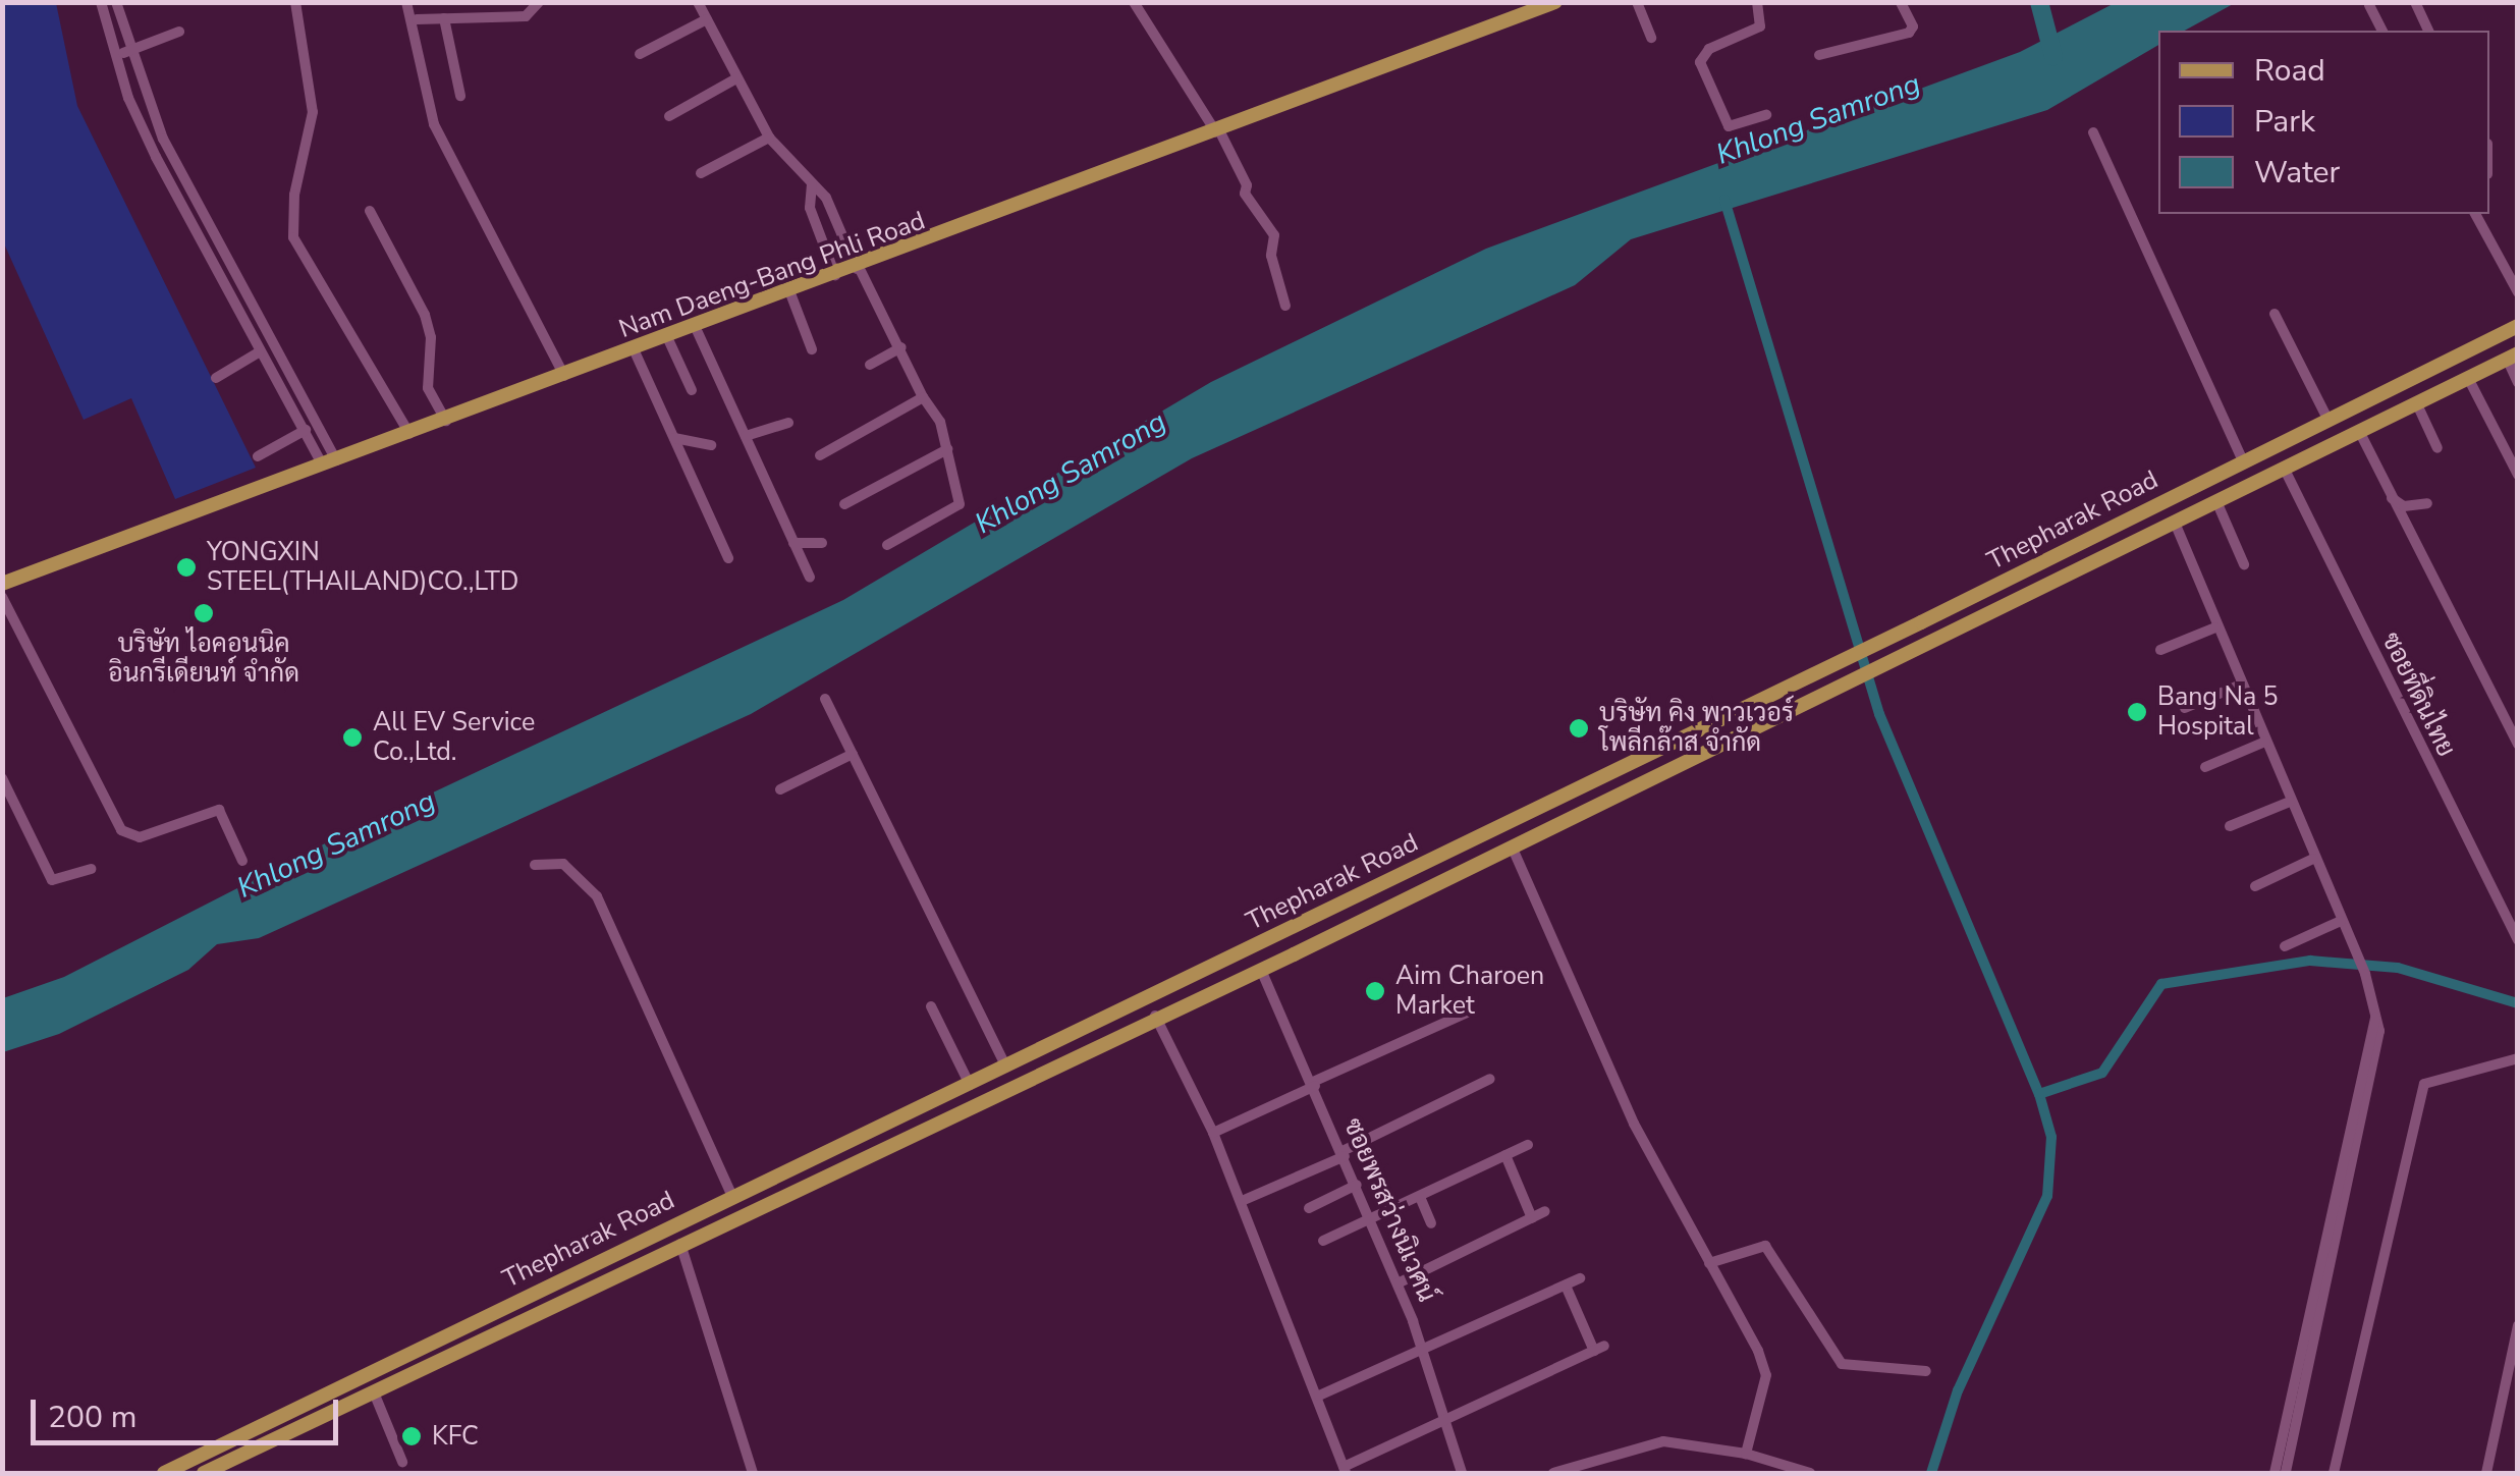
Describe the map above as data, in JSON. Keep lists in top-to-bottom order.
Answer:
{
  "streets": {
    "main road": ["Nam Daeng-Bang Phli Road", "Thepharak Road"],
    "street": ["ซอยที่ดินไทย", "ซอยพรสว่างนิเวศน์"]
  },
  "crossings": [
    ["Thepharak Road", "ซอยที่ดินไทย"],
    ["Thepharak Road", "ซอยพรสว่างนิเวศน์"]
  ],
  "water": ["Khlong Samrong"],
  "places": [
    "YONGXIN STEEL(THAILAND)CO.,LTD",
    "บริษัท ไอคอนนิค อินกรีเดียนท์ จำกัด",
    "Bang Na 5 Hospital",
    "บริษัท คิง พาวเวอร์ โพลีกล๊าส จำกัด",
    "All EV Service Co.,Ltd.",
    "Aim Charoen Market",
    "KFC"
  ],
  "legend": ["Road", "Park", "Water"],
  "scale_bar": "200 m"
}
